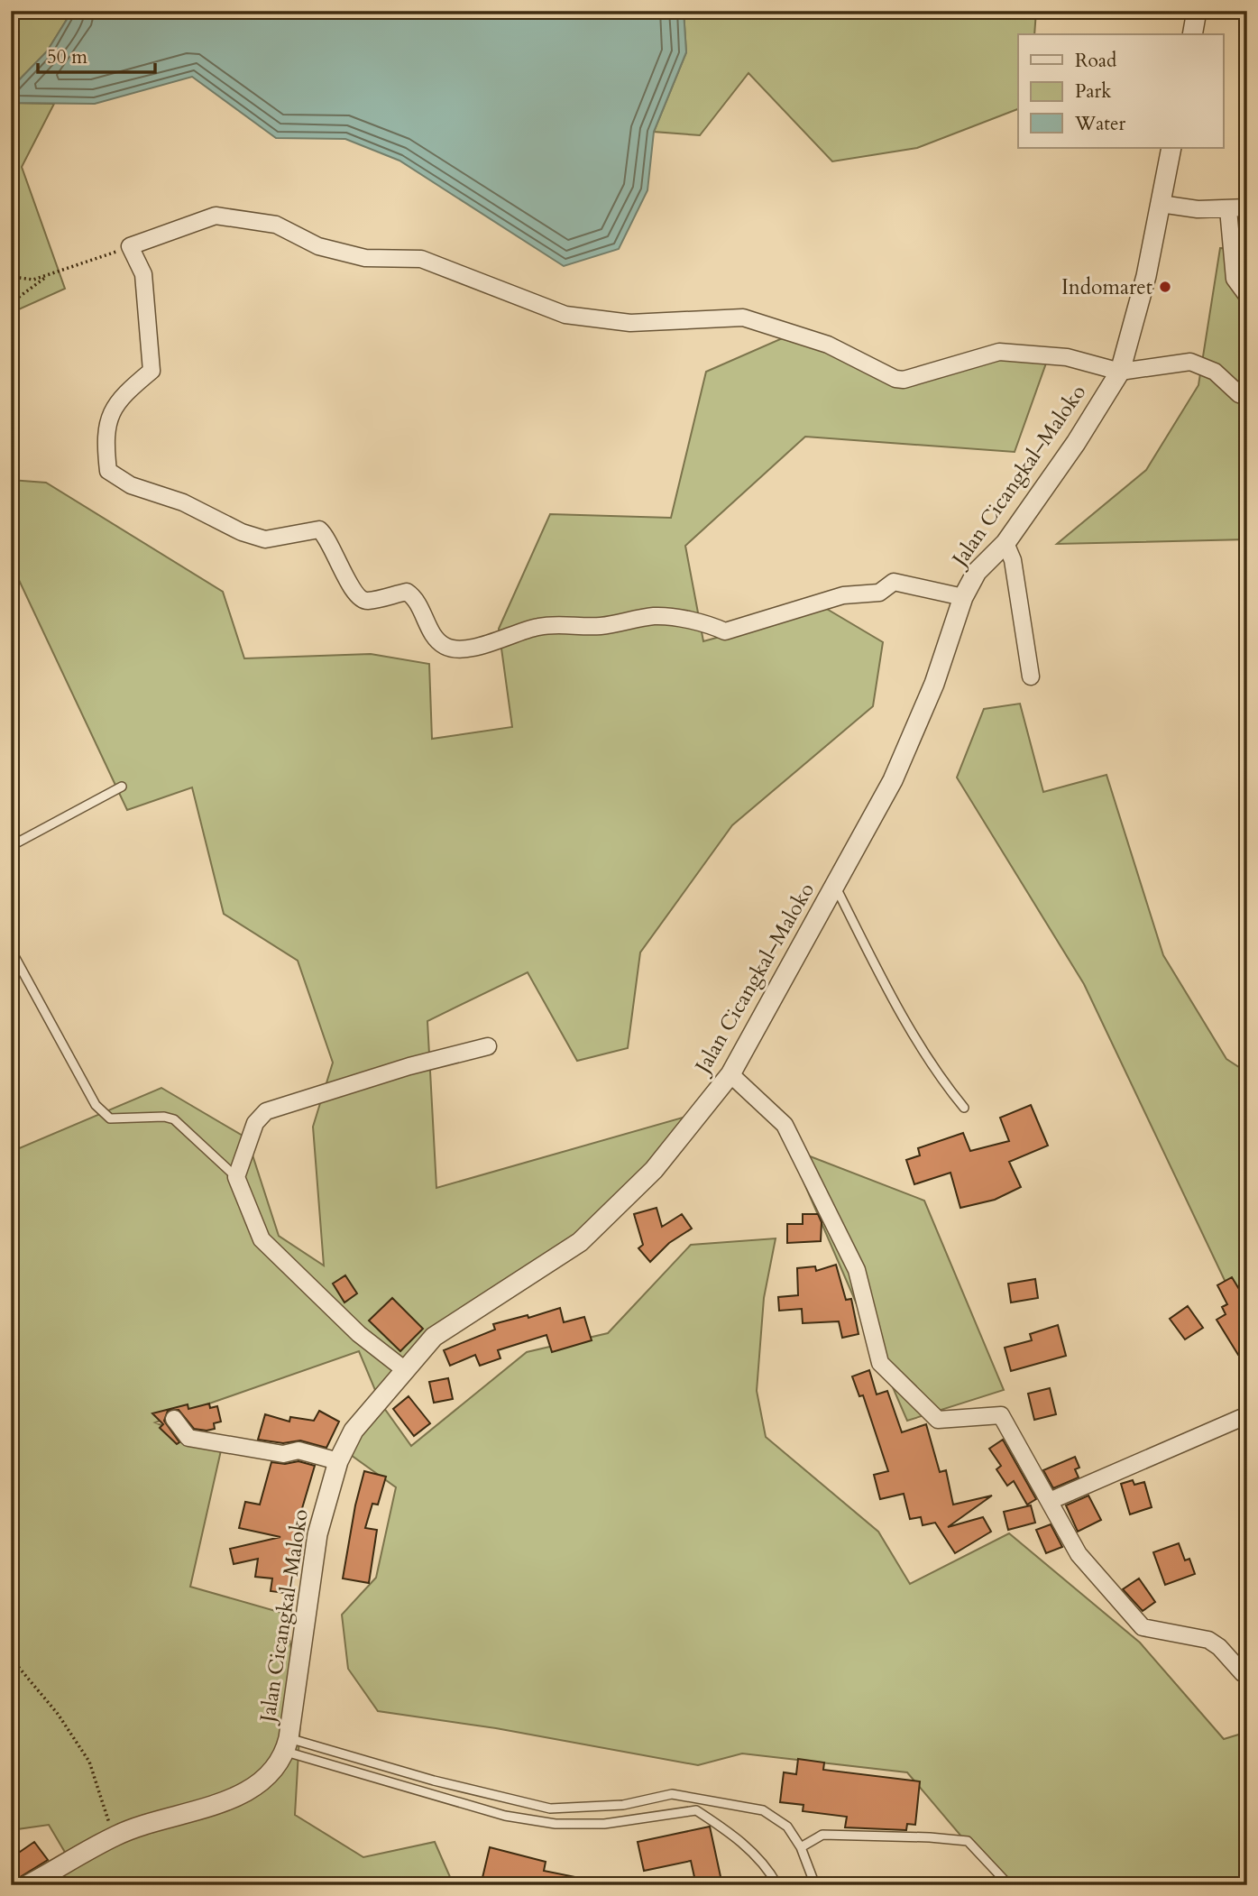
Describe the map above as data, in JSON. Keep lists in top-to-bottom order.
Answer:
{
  "streets": {
    "street": ["Jalan Cicangkal–Maloko"]
  },
  "places": ["Indomaret"],
  "legend": ["Road", "Park", "Water"],
  "scale_bar": "50 m"
}
